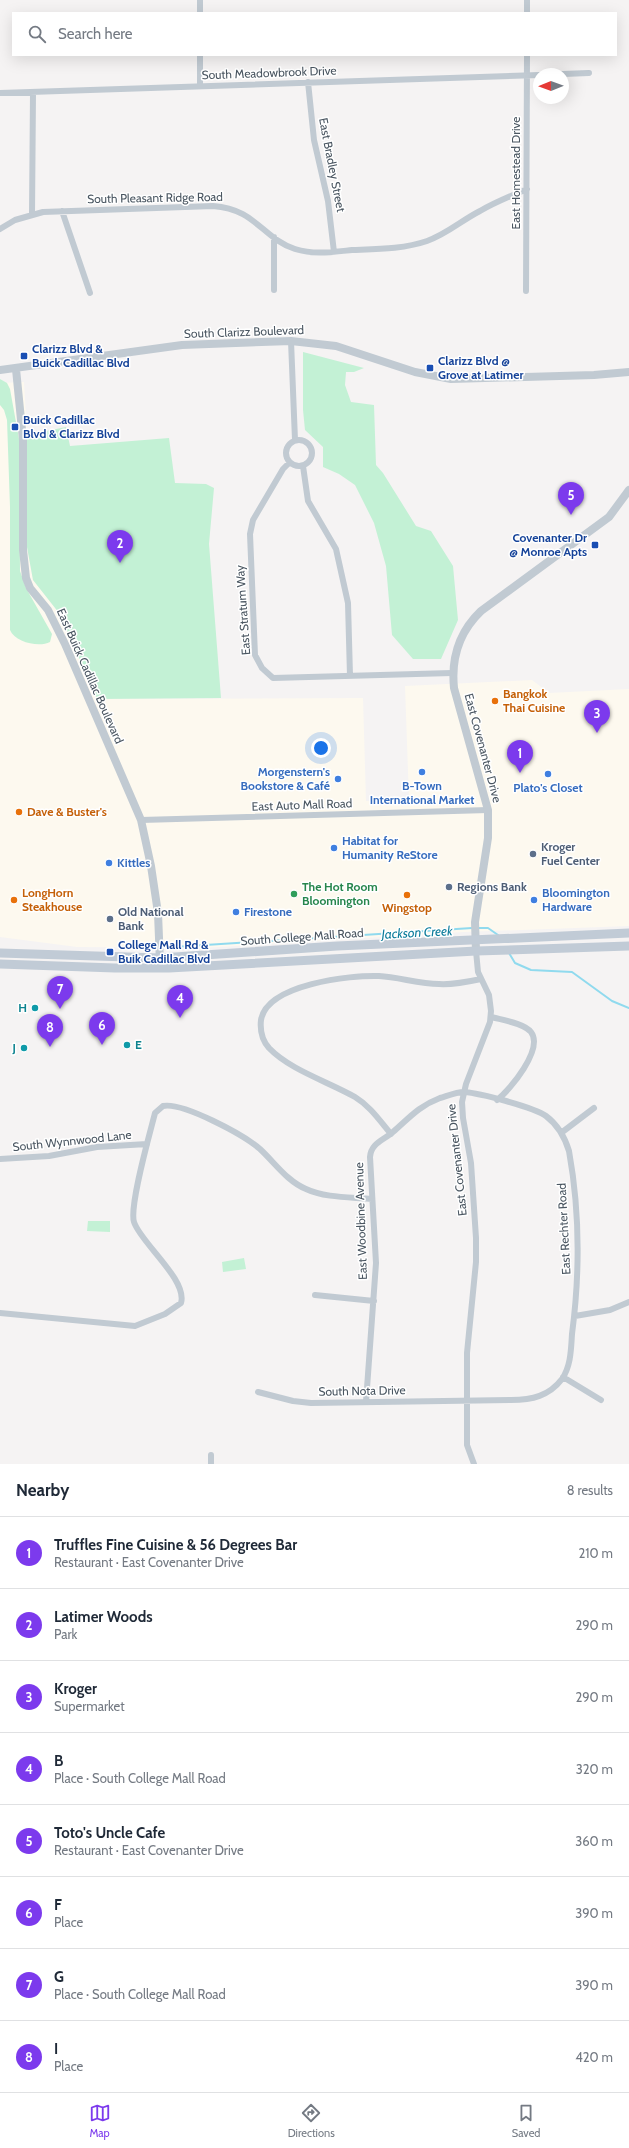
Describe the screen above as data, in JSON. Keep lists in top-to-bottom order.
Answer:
{
  "streets": {
    "main road": ["South College Mall Road"],
    "street": [
      "South Meadowbrook Drive",
      "East Bradley Street",
      "East Homestead Drive",
      "South Pleasant Ridge Road",
      "South Clarizz Boulevard",
      "East Stratum Way",
      "East Buick Cadillac Boulevard",
      "East Covenanter Drive",
      "East Auto Mall Road",
      "South Wynnwood Lane",
      "East Woodbine Avenue",
      "East Rechter Road",
      "South Nota Drive"
    ]
  },
  "crossings": [
    ["South Meadowbrook Drive", "East Bradley Street"],
    ["South Meadowbrook Drive", "East Homestead Drive"],
    ["East Bradley Street", "South Pleasant Ridge Road"],
    ["East Homestead Drive", "South Pleasant Ridge Road"],
    ["South Clarizz Boulevard", "East Buick Cadillac Boulevard"],
    ["East Stratum Way", "East Covenanter Drive"],
    ["East Buick Cadillac Boulevard", "East Auto Mall Road"],
    ["East Buick Cadillac Boulevard", "South College Mall Road"],
    ["East Covenanter Drive", "East Auto Mall Road"],
    ["East Covenanter Drive", "South College Mall Road"],
    ["East Covenanter Drive", "East Woodbine Avenue"],
    ["East Covenanter Drive", "East Rechter Road"],
    ["East Covenanter Drive", "South Nota Drive"],
    ["East Woodbine Avenue", "East Rechter Road"],
    ["East Woodbine Avenue", "South Nota Drive"],
    ["East Rechter Road", "South Nota Drive"]
  ],
  "water": ["Jackson Creek"],
  "places": {
    "transit": [
      "Clarizz Blvd & Buick Cadillac Blvd",
      "Clarizz Blvd @ Grove at Latimer",
      "Buick Cadillac Blvd & Clarizz Blvd",
      "Covenanter Dr @ Monroe Apts",
      "College Mall Rd & Buik Cadillac Blvd"
    ],
    "other": [
      "Bangkok Thai Cuisine",
      "B-Town International Market",
      "Plato's Closet",
      "Morgenstern's Bookstore & Café",
      "Dave & Buster's",
      "Habitat for Humanity ReStore",
      "Kroger Fuel Center",
      "Kittles",
      "Regions Bank",
      "The Hot Room Bloomington",
      "Wingstop",
      "LongHorn Steakhouse",
      "Bloomington Hardware",
      "Firestone",
      "Old National Bank",
      "H",
      "E",
      "J"
    ]
  },
  "north": "left",
  "page": {
    "search": "Search here",
    "pins": [
      "5",
      "2",
      "3",
      "1",
      "7",
      "4",
      "6",
      "8"
    ],
    "heading": ["Nearby", "8 results"],
    "list": [
      {
        "mark": "1",
        "name": "Truffles Fine Cuisine & 56 Degrees Bar",
        "note": "Restaurant · East Covenanter Drive",
        "value": "210 m"
      },
      {
        "mark": "2",
        "name": "Latimer Woods",
        "note": "Park",
        "value": "290 m"
      },
      {
        "mark": "3",
        "name": "Kroger",
        "note": "Supermarket",
        "value": "290 m"
      },
      {
        "mark": "4",
        "name": "B",
        "note": "Place · South College Mall Road",
        "value": "320 m"
      },
      {
        "mark": "5",
        "name": "Toto's Uncle Cafe",
        "note": "Restaurant · East Covenanter Drive",
        "value": "360 m"
      },
      {
        "mark": "6",
        "name": "F",
        "note": "Place",
        "value": "390 m"
      },
      {
        "mark": "7",
        "name": "G",
        "note": "Place · South College Mall Road",
        "value": "390 m"
      },
      {
        "mark": "8",
        "name": "I",
        "note": "Place",
        "value": "420 m"
      }
    ],
    "nav": ["Map", "Directions", "Saved"]
  }
}
